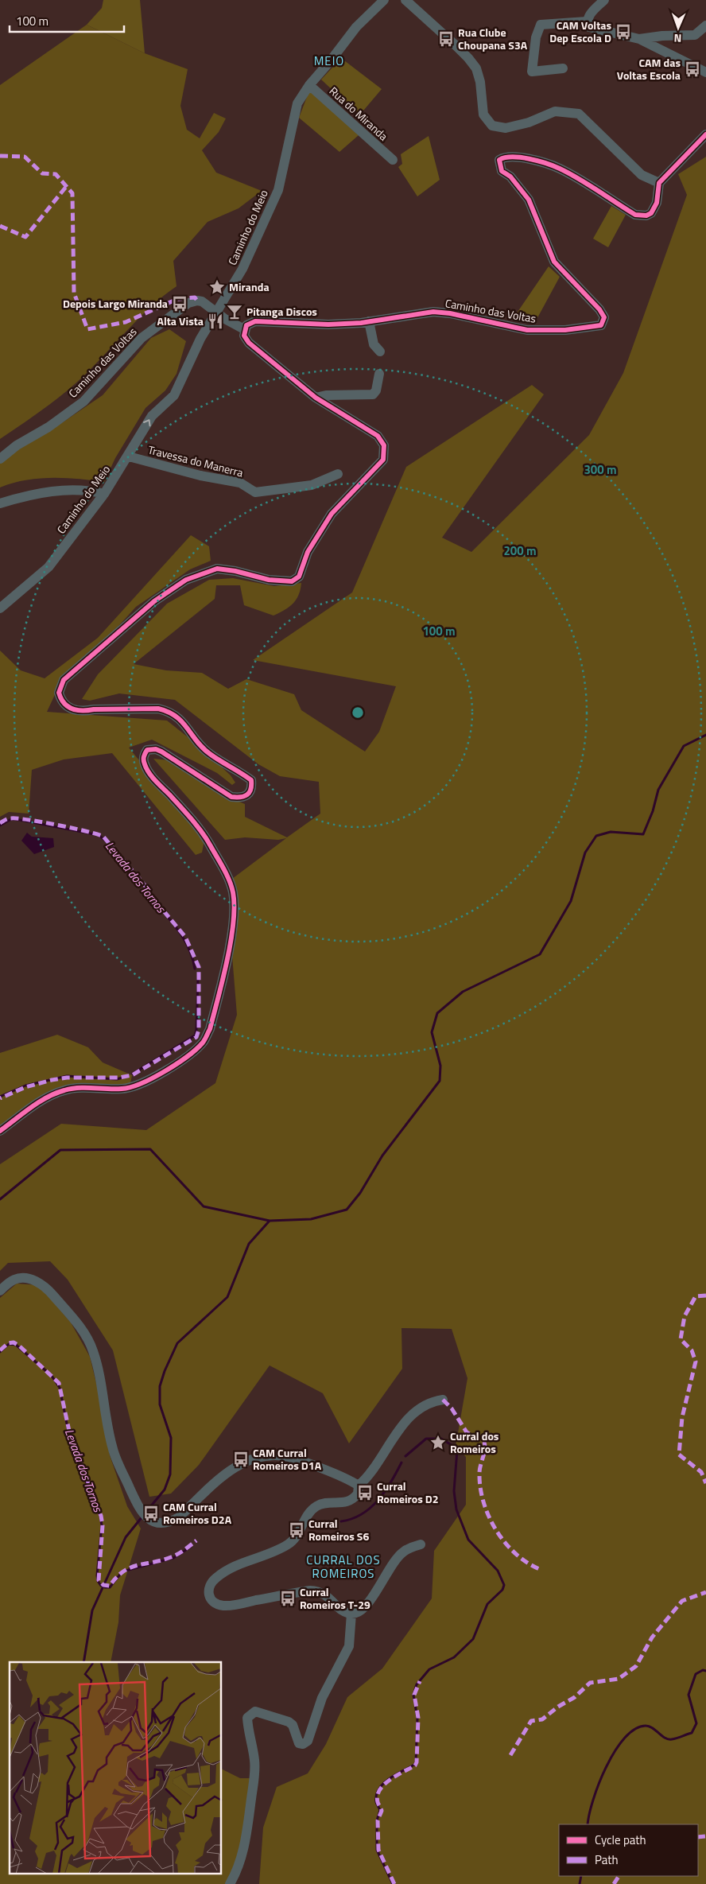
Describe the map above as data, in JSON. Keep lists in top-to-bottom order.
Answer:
{
  "streets": {
    "street": [
      "Rua do Miranda",
      "Caminho do Meio",
      "Caminho das Voltas",
      "Travessa do Manerra"
    ]
  },
  "crossings": [
    ["Rua do Miranda", "Caminho do Meio"],
    ["Caminho do Meio", "Caminho das Voltas"],
    ["Caminho do Meio", "Travessa do Manerra"]
  ],
  "districts": ["MEIO", "CURRAL DOS ROMEIROS"],
  "water": ["Levada dos Tornos"],
  "places": {
    "bus stop": [
      "CAM Voltas Dep Escola D",
      "Rua Clube Choupana S3A",
      "CAM das Voltas Escola",
      "Depois Largo Miranda",
      "CAM Curral Romeiros D1A",
      "Curral Romeiros D2",
      "CAM Curral Romeiros D2A",
      "Curral Romeiros S6",
      "Curral Romeiros T-29"
    ],
    "place": ["Miranda", "Curral dos Romeiros"],
    "bar": ["Pitanga Discos"],
    "restaurant": ["Alta Vista"]
  },
  "legend": ["Cycle path", "Path"],
  "scale_bar": "100 m",
  "north": "bottom",
  "rings": ["300 m", "200 m", "100 m"]
}
